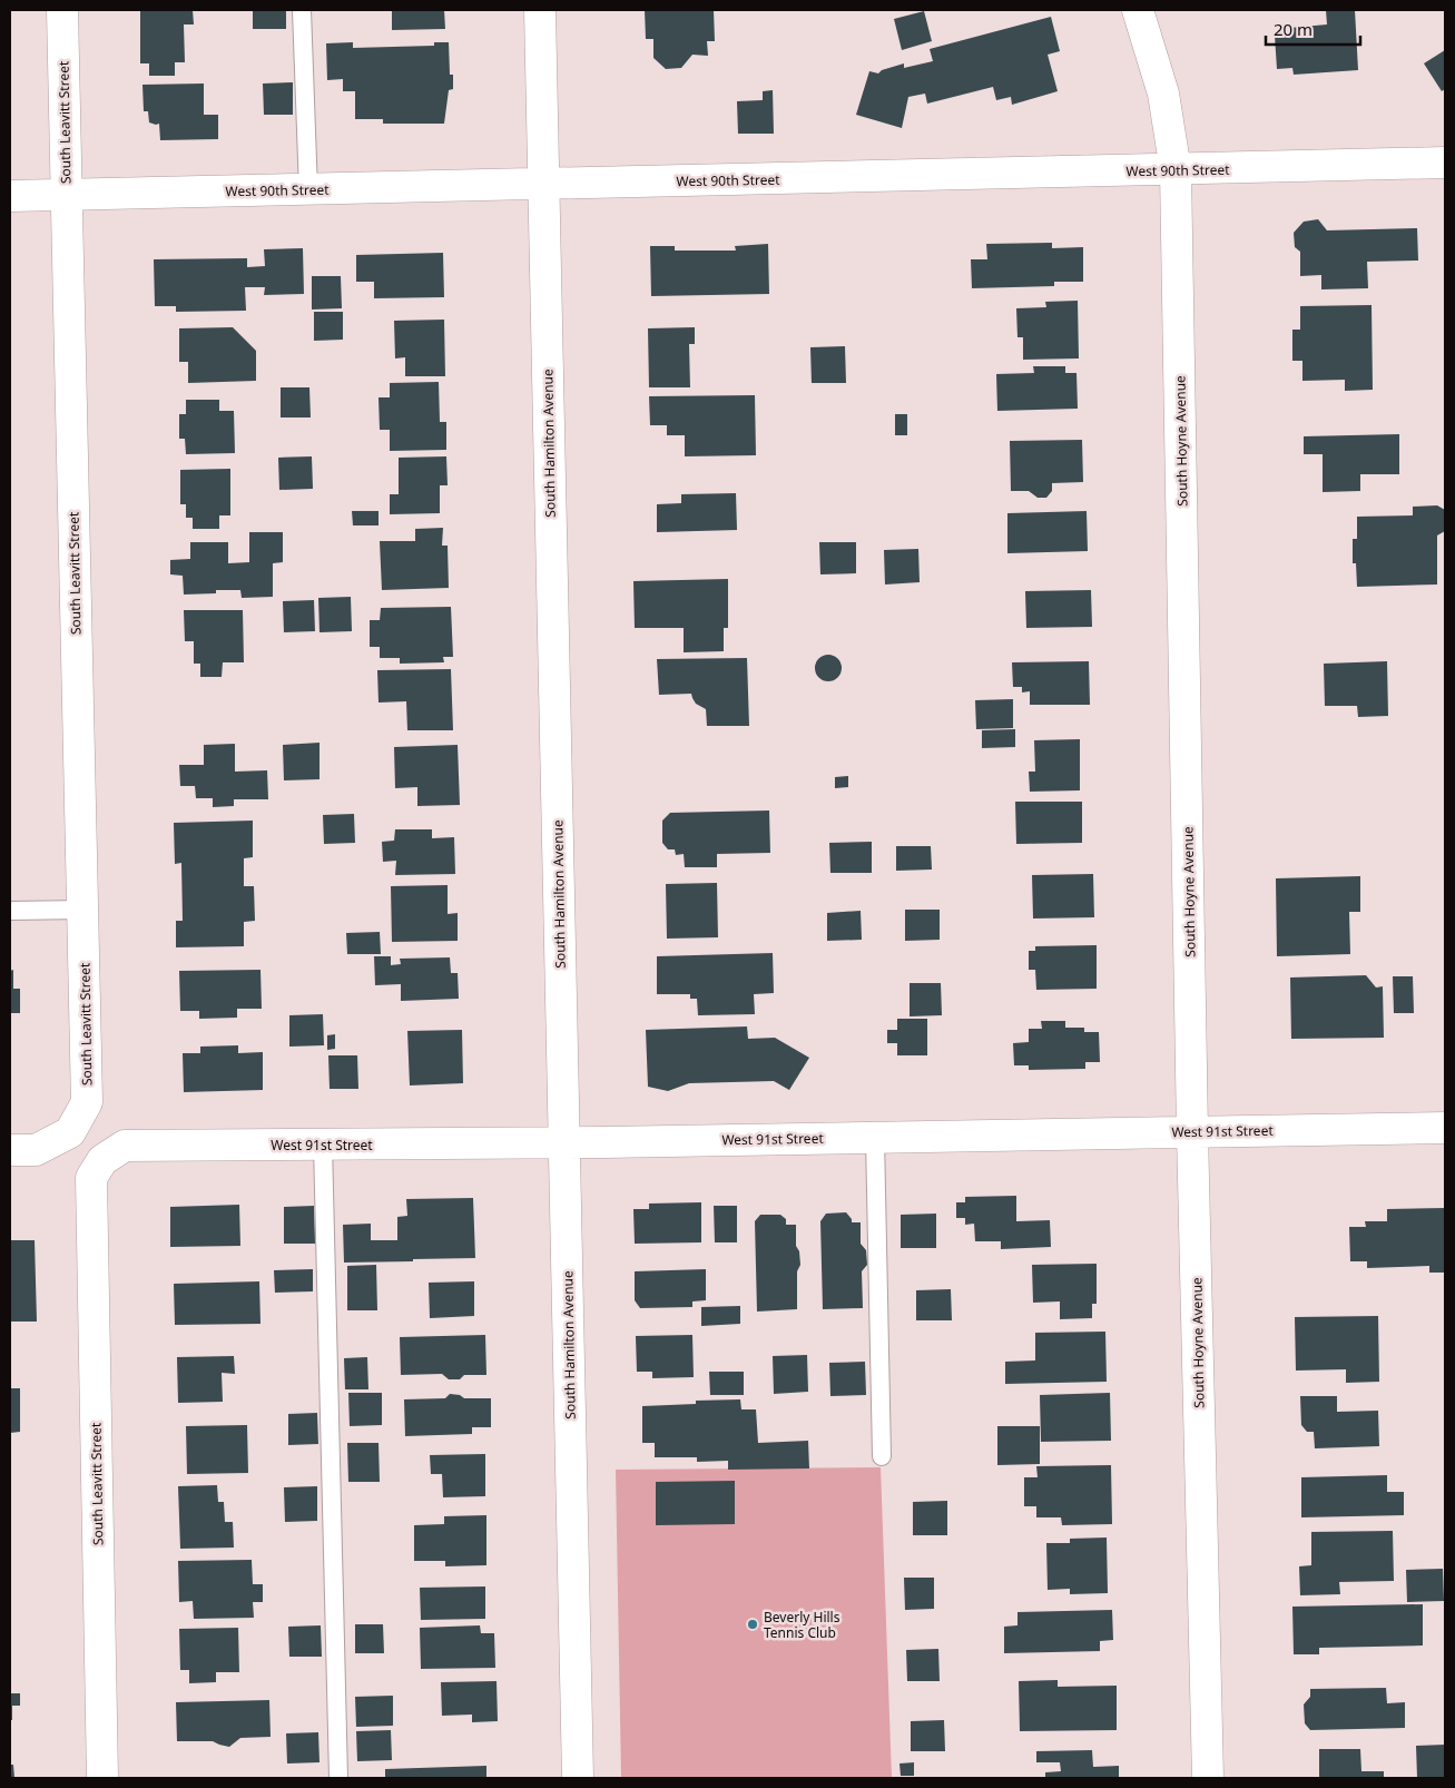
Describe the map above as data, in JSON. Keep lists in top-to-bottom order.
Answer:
{
  "streets": {
    "street": [
      "South Leavitt Street",
      "West 90th Street",
      "South Hoyne Avenue",
      "South Hamilton Avenue",
      "West 91st Street"
    ]
  },
  "crossings": [
    ["South Leavitt Street", "West 90th Street"],
    ["South Leavitt Street", "West 91st Street"],
    ["West 90th Street", "South Hoyne Avenue"],
    ["West 90th Street", "South Hamilton Avenue"],
    ["South Hoyne Avenue", "West 91st Street"],
    ["South Hamilton Avenue", "West 91st Street"]
  ],
  "places": ["Beverly Hills Tennis Club"],
  "scale_bar": "20 m"
}
